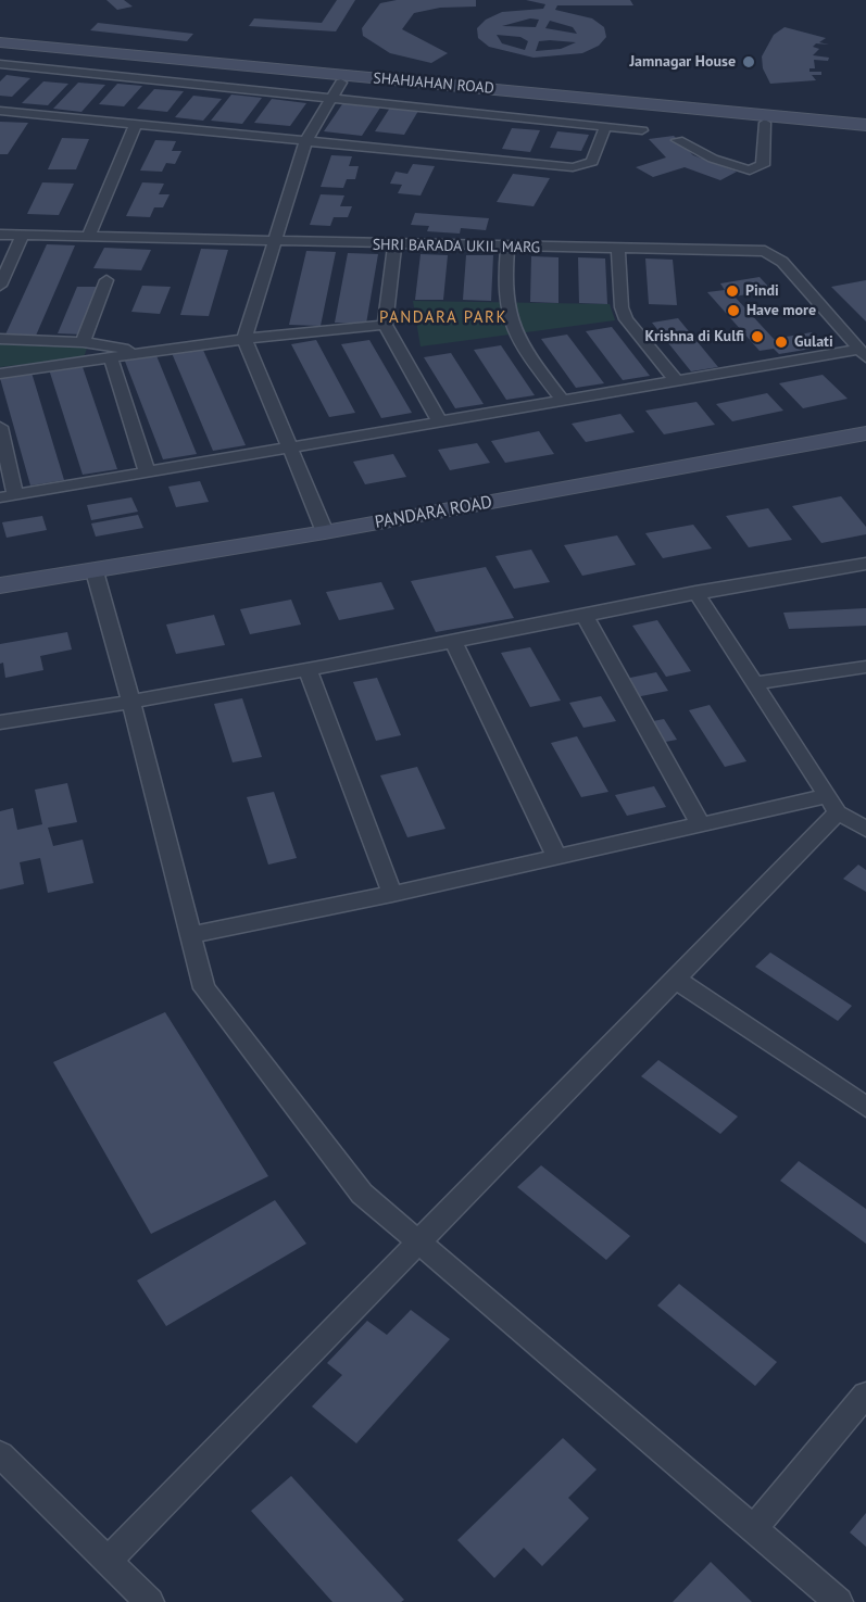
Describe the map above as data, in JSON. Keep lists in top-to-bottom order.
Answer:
{
  "streets": {
    "main road": ["SHAHJAHAN ROAD", "PANDARA ROAD"],
    "street": ["SHRI BARADA UKIL MARG"]
  },
  "districts": ["PANDARA PARK"],
  "places": [
    "Jamnagar House",
    "Pindi",
    "Have more",
    "Krishna di Kulfi",
    "Gulati"
  ]
}
